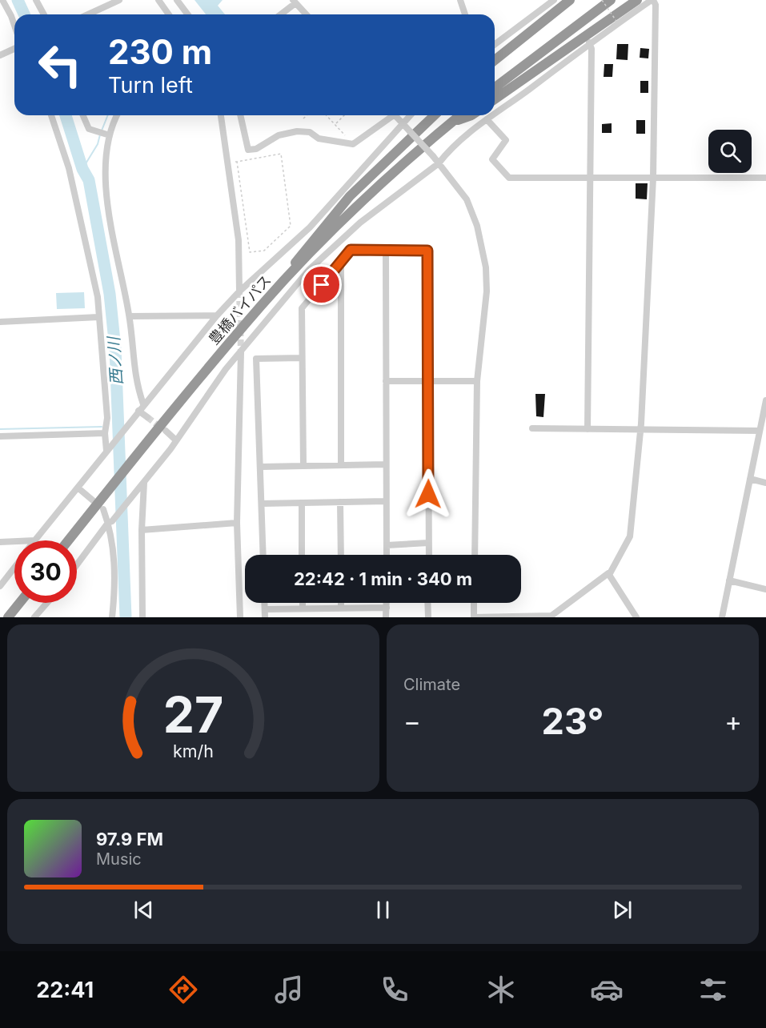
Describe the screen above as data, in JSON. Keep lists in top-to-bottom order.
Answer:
{
  "streets": {
    "highway": ["豊橋バイパス"]
  },
  "water": ["西ノ川"],
  "page": {
    "turn": ["230 m", "Turn left"],
    "limit": "30",
    "trip": "22:42 · 1 min · 340 m",
    "tile": "Climate",
    "heat": ["−", "23°", "+"],
    "song": ["97.9 FM", "Music"],
    "tabs": "22:41",
    "gauge": ["27", "km/h"]
  }
}
